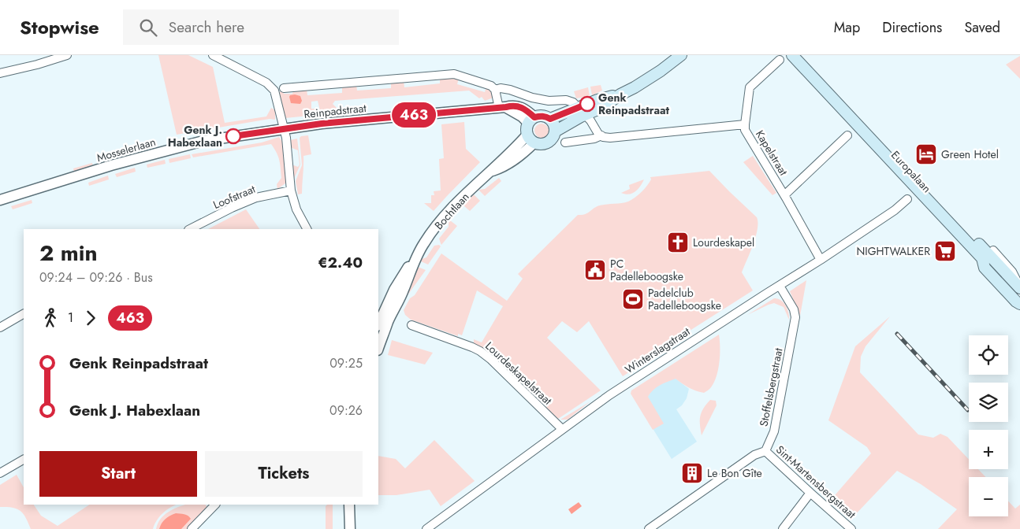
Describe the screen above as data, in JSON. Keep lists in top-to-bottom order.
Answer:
{
  "streets": {
    "main road": ["Europalaan", "Bochtlaan"],
    "street": [
      "Reinpadstraat",
      "Mosselerlaan",
      "Kapelstraat",
      "Loofstraat",
      "Winterslagstraat",
      "Lourdeskapelstraat",
      "Stoffelsbergstraat",
      "Sint-Martensbergstraat"
    ]
  },
  "crossings": [
    ["Reinpadstraat", "Mosselerlaan"],
    ["Kapelstraat", "Winterslagstraat"],
    ["Winterslagstraat", "Lourdeskapelstraat"],
    ["Winterslagstraat", "Stoffelsbergstraat"],
    ["Stoffelsbergstraat", "Sint-Martensbergstraat"]
  ],
  "places": {
    "other": ["Genk Reinpadstraat", "Genk J. Habexlaan"],
    "hotel": ["Green Hotel"],
    "church": ["Lourdeskapel"],
    "supermarket": ["NIGHTWALKER"],
    "public building": ["PC Padelleboogske"],
    "sports": ["Padelclub Padelleboogske"],
    "building": ["Le Bon Gîte"]
  },
  "lines": ["bus line 463"],
  "page": {
    "header": "Stopwise",
    "search": "Search here",
    "nav": ["Map", "Directions", "Saved"],
    "on_map": "463",
    "heading": ["2 min", "09:24 – 09:26 · Bus", "€2.40"],
    "legs": ["1", "463"],
    "map_buttons": ["+", "−"],
    "list": [
      {
        "name": "Genk Reinpadstraat",
        "value": "09:25"
      },
      {
        "name": "Genk J. Habexlaan",
        "value": "09:26"
      }
    ],
    "buttons": ["Start", "Tickets"]
  }
}
